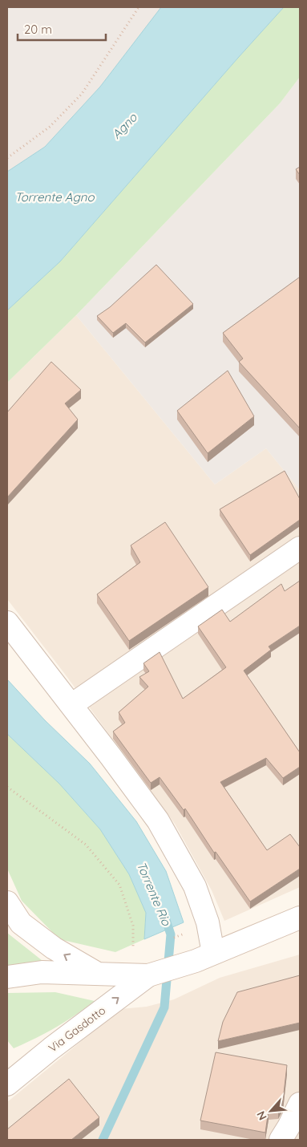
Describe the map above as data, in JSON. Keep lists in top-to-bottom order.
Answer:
{
  "streets": {
    "street": ["Via Gasdotto"]
  },
  "one_way": ["Via Gasdotto"],
  "water": ["Agno", "Torrente Agno", "Torrente Rio"],
  "scale_bar": "20 m",
  "north": "bottom left"
}
